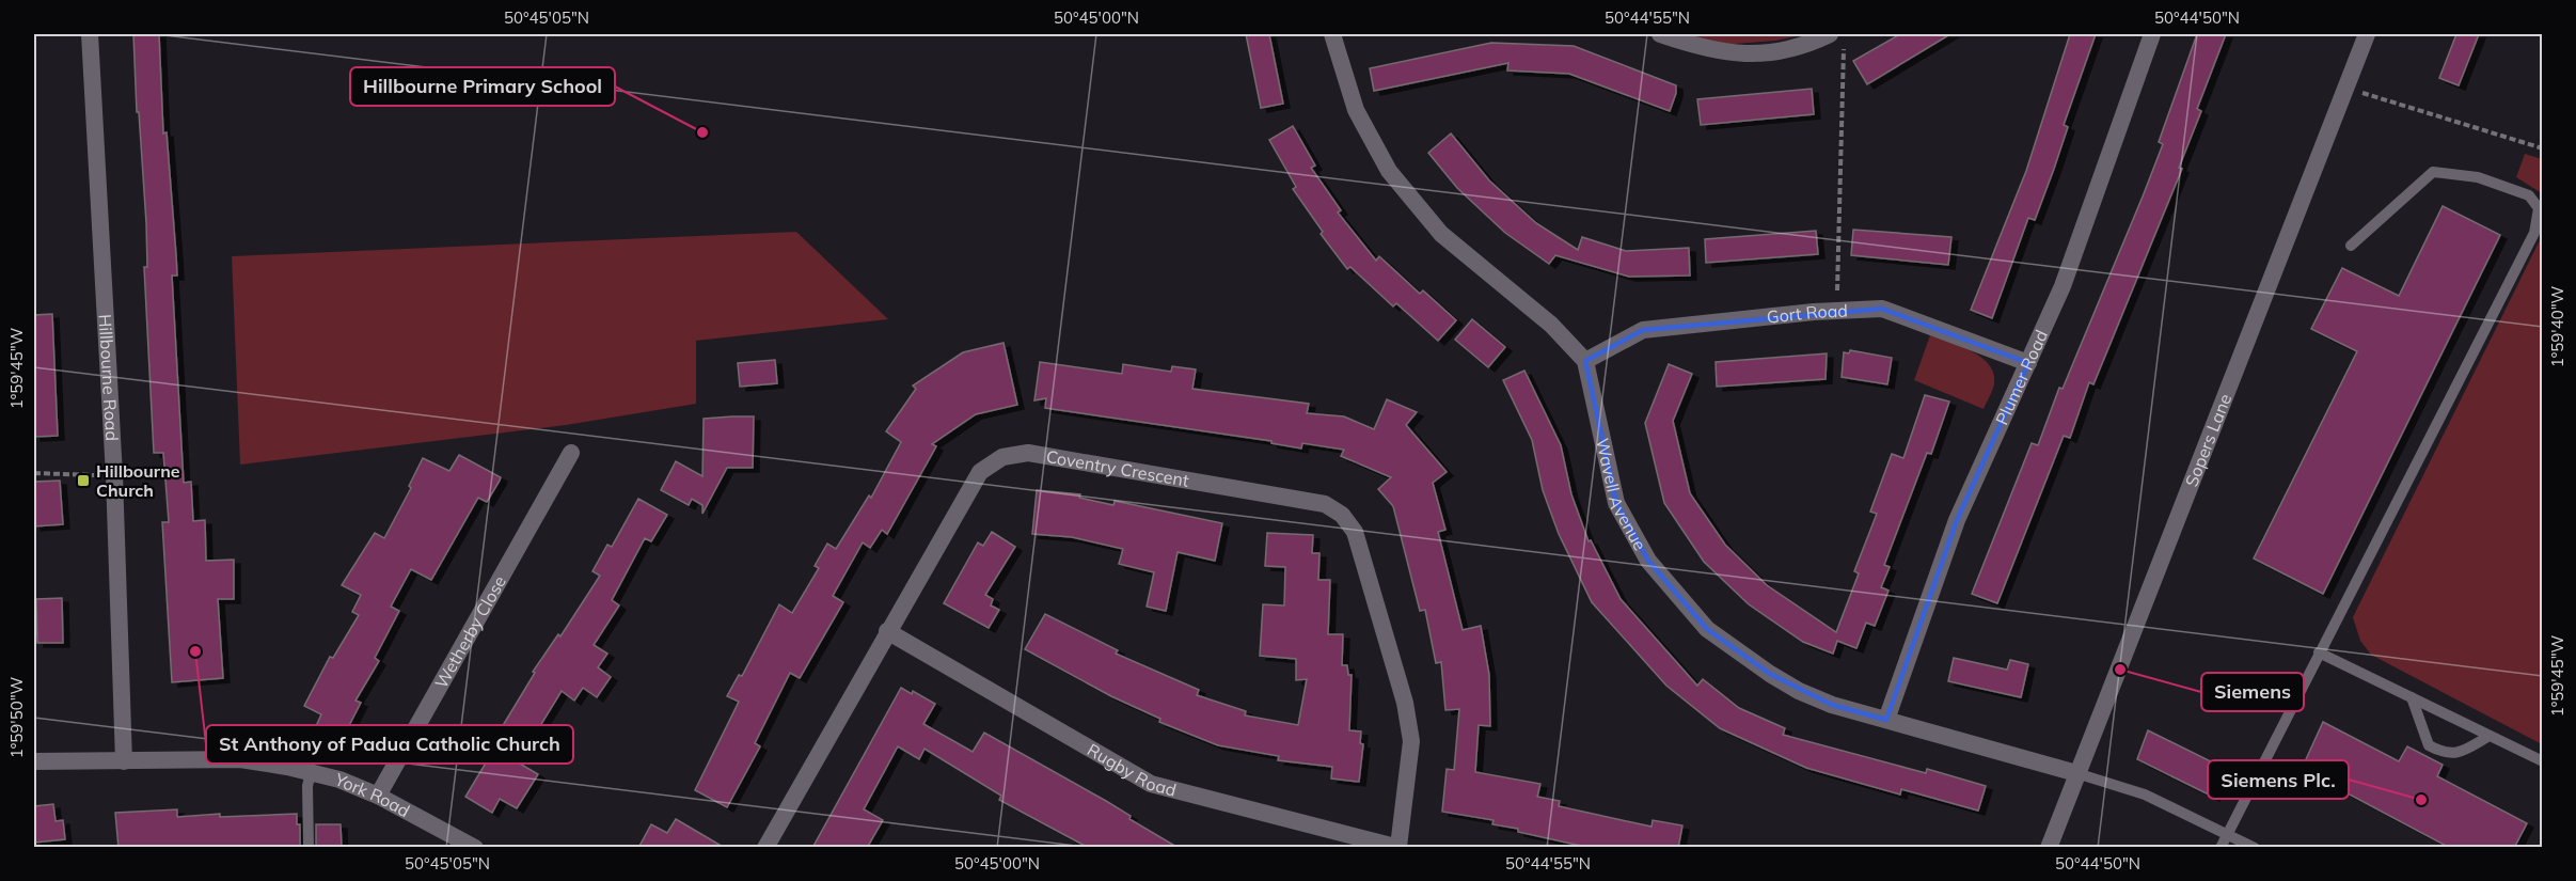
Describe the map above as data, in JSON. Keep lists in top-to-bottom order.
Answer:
{
  "streets": {
    "street": [
      "Gort Road",
      "Hillbourne Road",
      "Plumer Road",
      "Sopers Lane",
      "Coventry Crescent",
      "Wavell Avenue",
      "Wetherby Close",
      "Rugby Road",
      "York Road"
    ]
  },
  "crossings": [
    ["Gort Road", "Plumer Road"],
    ["Gort Road", "Wavell Avenue"],
    ["Hillbourne Road", "York Road"],
    ["Plumer Road", "Wavell Avenue"],
    ["Sopers Lane", "Wavell Avenue"],
    ["Coventry Crescent", "Rugby Road"],
    ["Wetherby Close", "York Road"]
  ],
  "places": {
    "other": [
      "Hillbourne Primary School",
      "St Anthony of Padua Catholic Church",
      "Siemens",
      "Siemens Plc."
    ],
    "transit": ["Hillbourne Church"]
  },
  "coordinates": [
    "50°45'05\"N",
    "50°45'00\"N",
    "50°44'55\"N",
    "50°44'50\"N",
    "1°59'40\"W",
    "1°59'45\"W",
    "1°59'50\"W"
  ]
}
